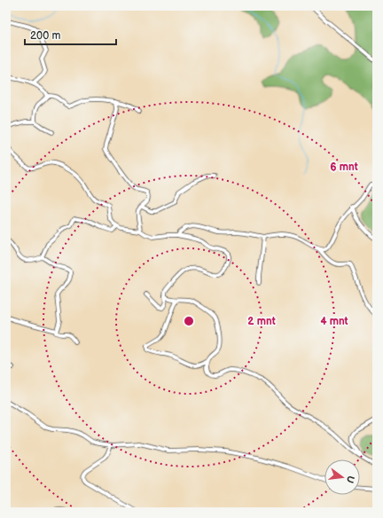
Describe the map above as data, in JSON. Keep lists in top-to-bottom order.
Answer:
{
  "scale_bar": "200 m",
  "north": "right",
  "rings": ["6 mnt", "2 mnt", "4 mnt"]
}
